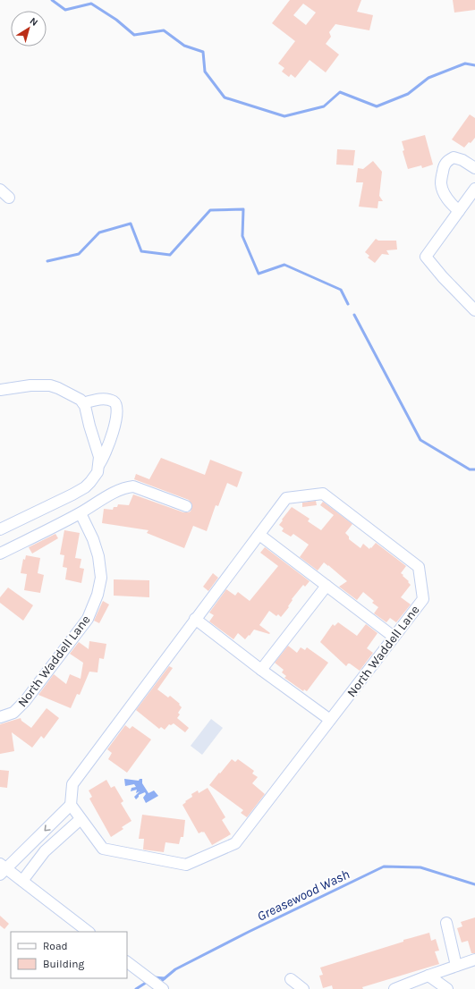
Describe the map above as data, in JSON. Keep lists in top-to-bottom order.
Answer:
{
  "streets": {
    "street": ["North Waddell Lane"]
  },
  "water": ["Greasewood Wash"],
  "legend": ["Road", "Building"],
  "north": "top right"
}
